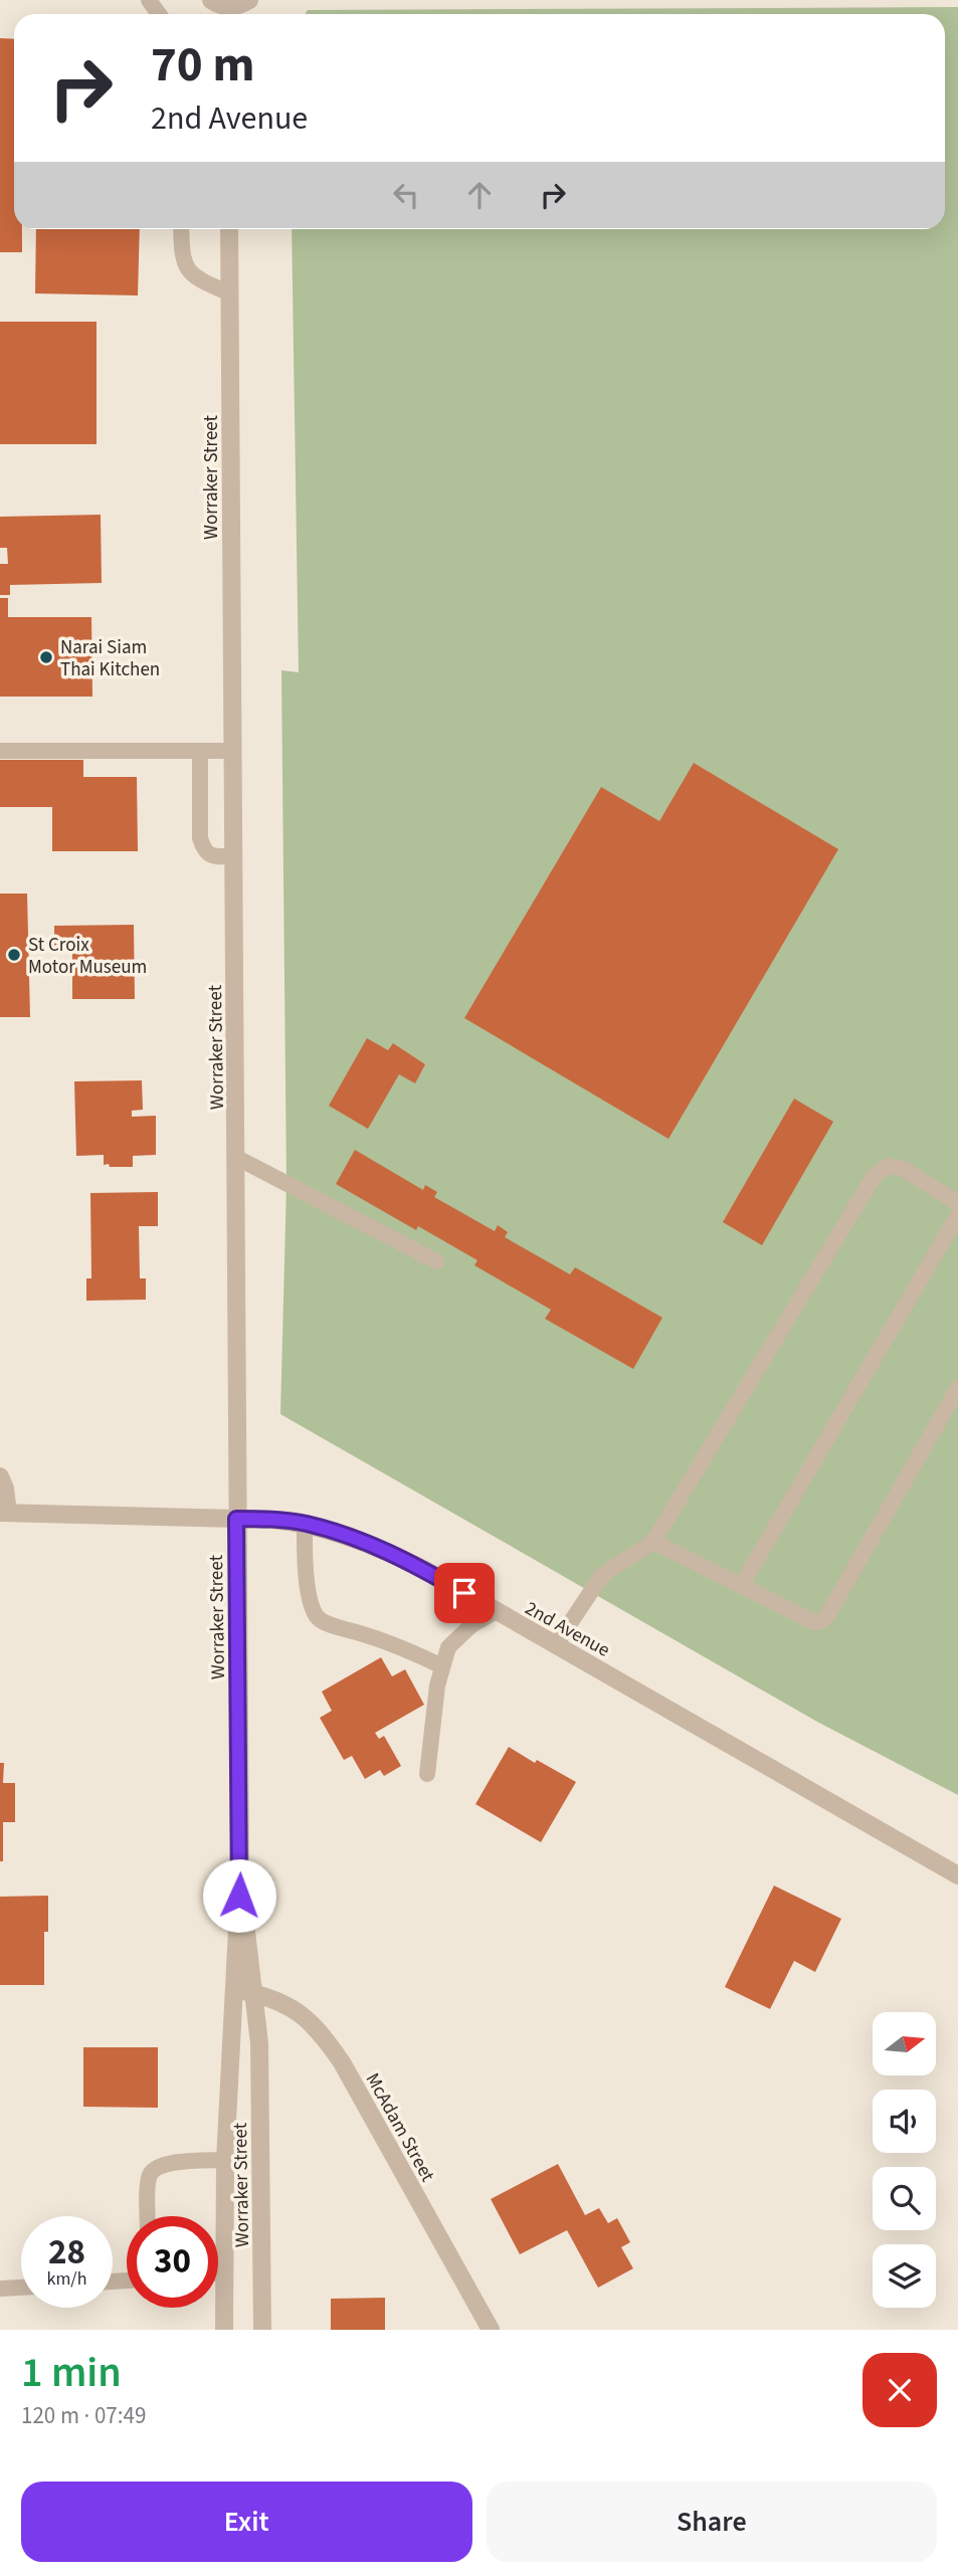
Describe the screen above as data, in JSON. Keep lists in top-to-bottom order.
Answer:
{
  "streets": {
    "street": ["Worraker Street", "2nd Avenue", "McAdam Street"]
  },
  "crossings": [
    ["Worraker Street", "2nd Avenue"],
    ["Worraker Street", "McAdam Street"]
  ],
  "places": ["Narai Siam Thai Kitchen", "St Croix Motor Museum"],
  "north": "right",
  "page": {
    "turn": ["70 m", "2nd Avenue"],
    "speed": "28 km/h",
    "limit": "30",
    "heading": ["1 min", "120 m · 07:49"],
    "buttons": ["Exit", "Share"]
  }
}
